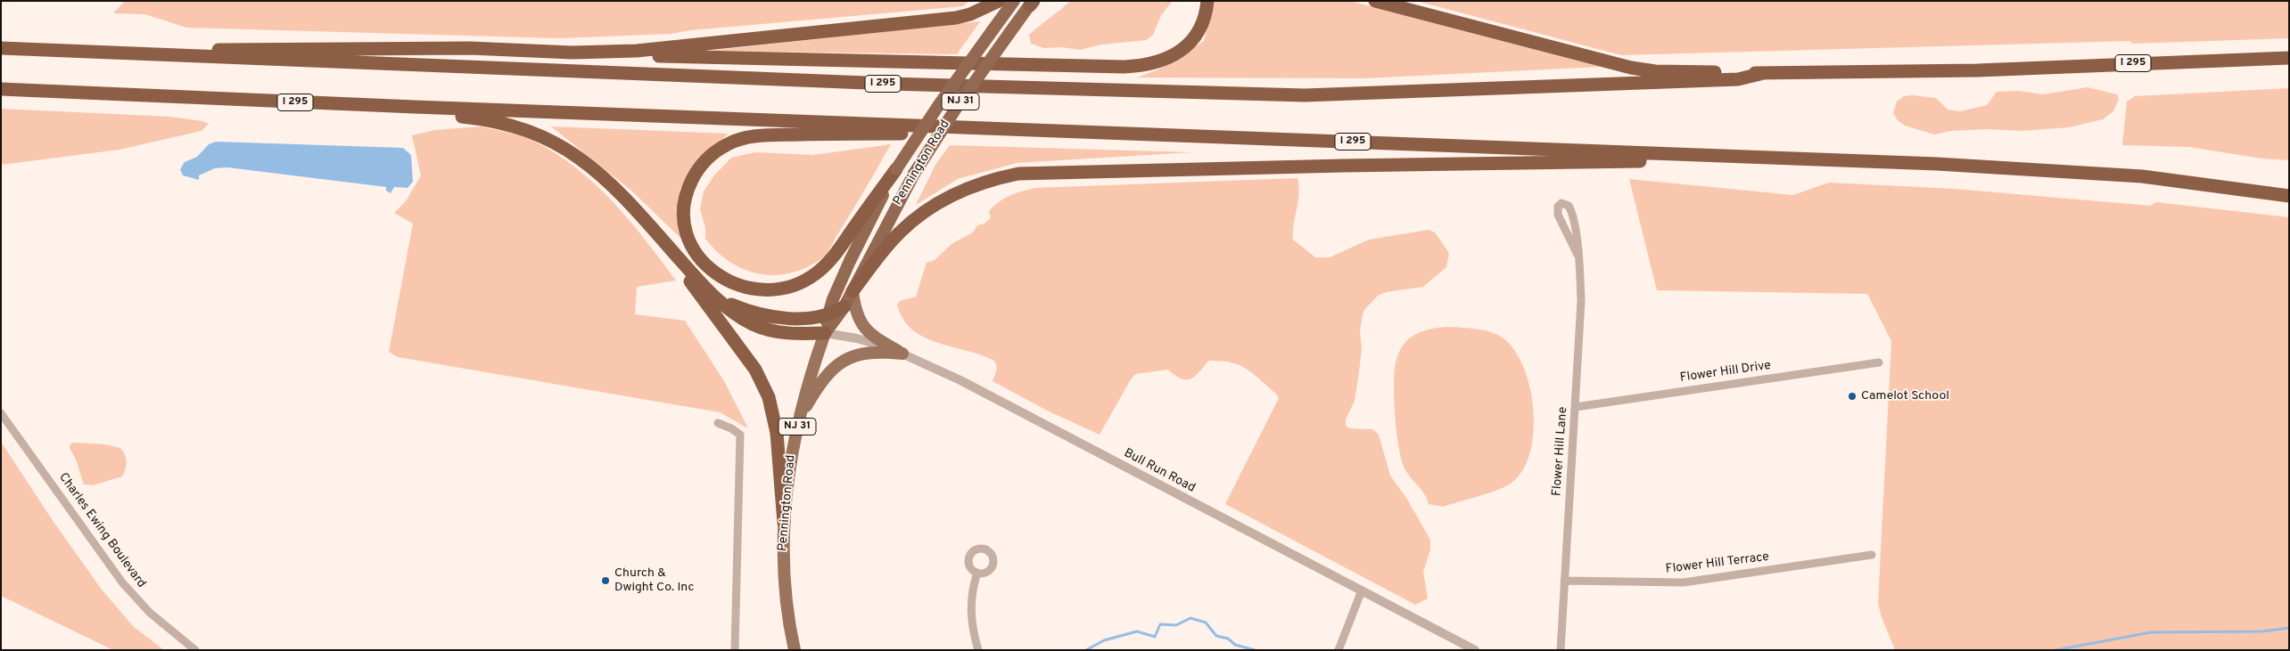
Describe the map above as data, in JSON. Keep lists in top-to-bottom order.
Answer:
{
  "streets": {
    "highway": ["I 295", "NJ 31", "Pennington Road"],
    "street": [
      "Flower Hill Drive",
      "Flower Hill Lane",
      "Bull Run Road",
      "Charles Ewing Boulevard",
      "Flower Hill Terrace"
    ]
  },
  "crossings": [
    ["Pennington Road", "Bull Run Road"],
    ["Flower Hill Drive", "Flower Hill Lane"],
    ["Flower Hill Lane", "Flower Hill Terrace"]
  ],
  "places": ["Camelot School", "Church & Dwight Co. Inc"]
}
